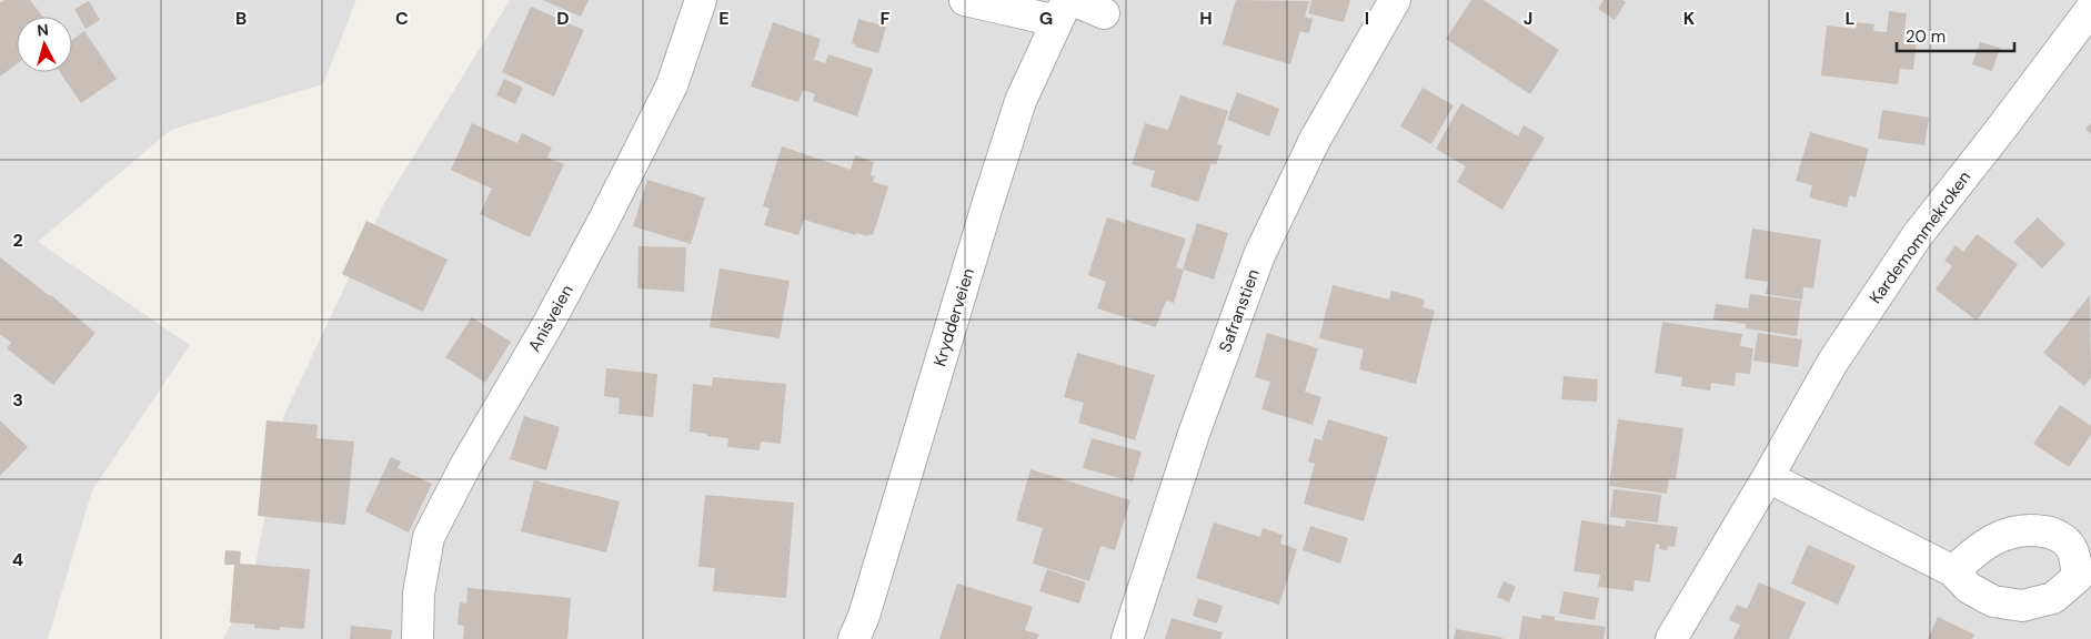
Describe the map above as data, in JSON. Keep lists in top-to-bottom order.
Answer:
{
  "streets": {
    "street": [
      "Kardemommekroken",
      "Safranstien",
      "Krydderveien",
      "Anisveien"
    ]
  },
  "scale_bar": "20 m",
  "north": "top",
  "grid": {
    "columns": [
      "B",
      "C",
      "D",
      "E",
      "F",
      "G",
      "H",
      "I",
      "J",
      "K",
      "L"
    ],
    "rows": ["2", "3", "4"]
  }
}
